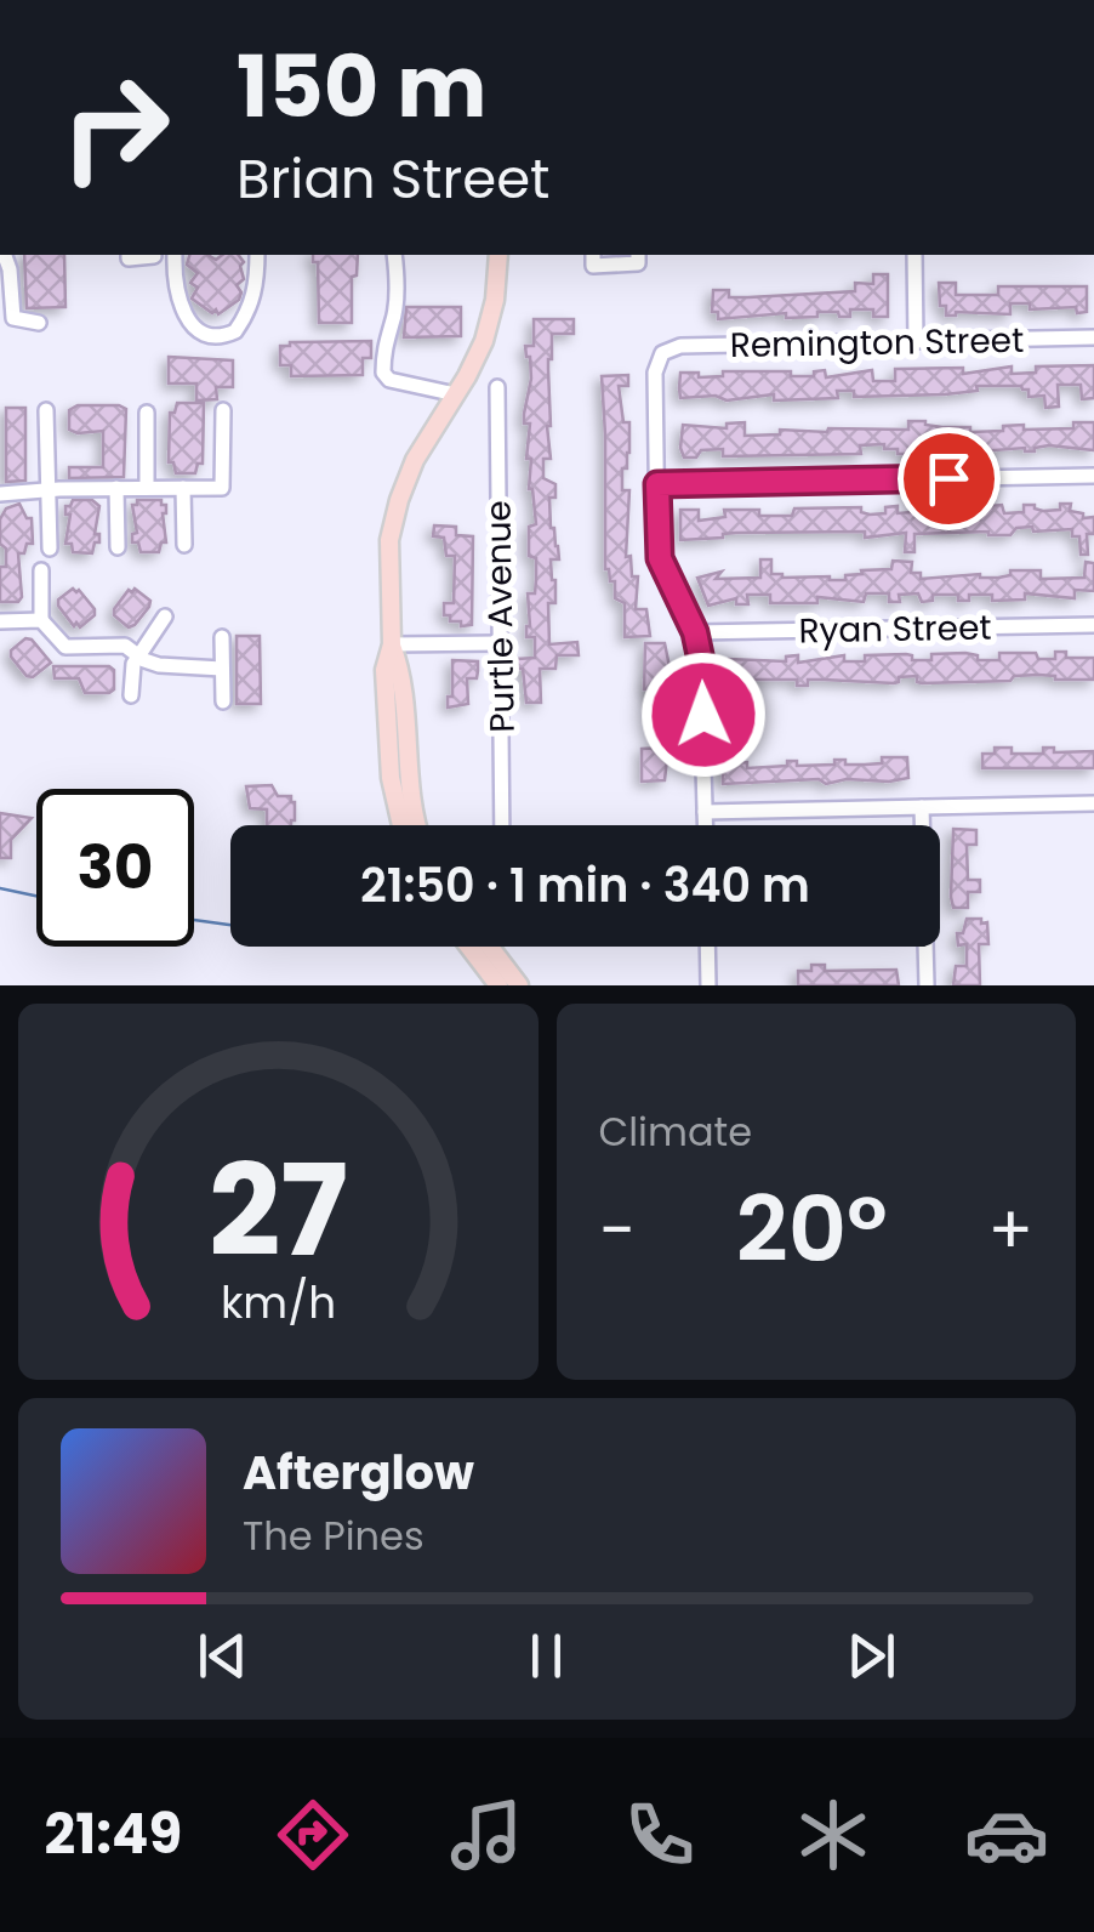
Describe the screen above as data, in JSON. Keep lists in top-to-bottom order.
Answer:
{
  "streets": {
    "street": ["Remington Street", "Purtle Avenue", "Ryan Street"]
  },
  "page": {
    "turn": ["150 m", "Brian Street"],
    "limit": "30",
    "trip": "21:50 · 1 min · 340 m",
    "tile": "Climate",
    "heat": ["−", "20°", "+"],
    "song": ["Afterglow", "The Pines"],
    "tabs": "21:49",
    "gauge": ["27", "km/h"]
  }
}
